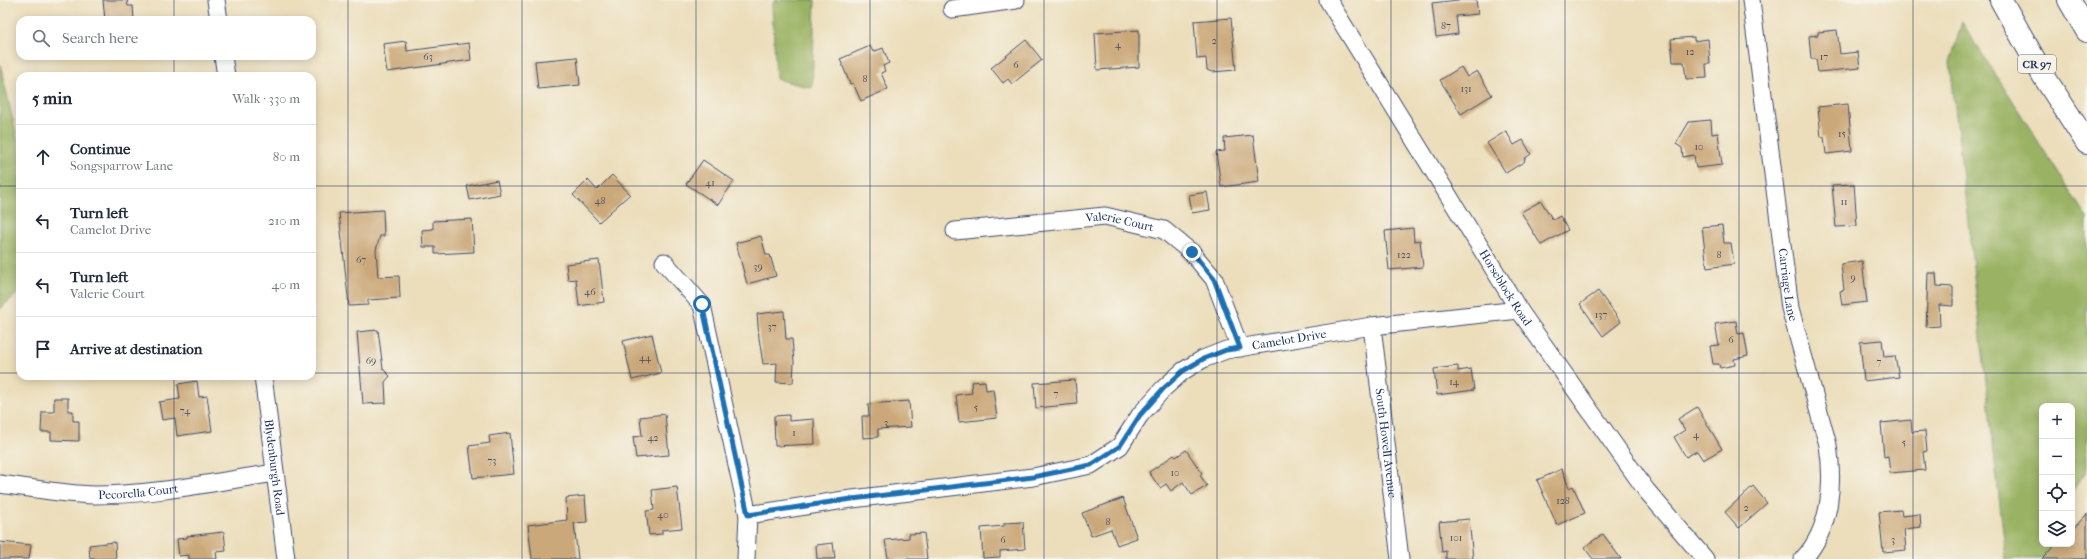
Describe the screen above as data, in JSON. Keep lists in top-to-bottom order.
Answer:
{
  "streets": {
    "highway": ["CR 97"],
    "street": [
      "Valerie Court",
      "Carriage Lane",
      "Horseblock Road",
      "Camelot Drive",
      "South Howell Avenue",
      "Blydenburgh Road",
      "Pecorella Court"
    ]
  },
  "crossings": [
    ["Valerie Court", "Camelot Drive"],
    ["Horseblock Road", "Camelot Drive"],
    ["Camelot Drive", "South Howell Avenue"],
    ["Blydenburgh Road", "Pecorella Court"]
  ],
  "house_numbers": [
    "87",
    "2",
    "4",
    "12",
    "63",
    "17",
    "6",
    "8",
    "131",
    "15",
    "10",
    "41",
    "48",
    "11",
    "122",
    "8",
    "67",
    "39",
    "9",
    "46",
    "137",
    "37",
    "6",
    "44",
    "69",
    "7",
    "14",
    "7",
    "5",
    "74",
    "3",
    "1",
    "4",
    "42",
    "5",
    "73",
    "10",
    "128",
    "2",
    "40",
    "8",
    "101",
    "6",
    "3"
  ],
  "page": {
    "search": "Search here",
    "heading": ["5 min", "Walk · 330 m"],
    "list": [
      ["Continue", "Songsparrow Lane", "80 m"],
      ["Turn left", "Camelot Drive", "210 m"],
      ["Turn left", "Valerie Court", "40 m"],
      "Arrive at destination"
    ],
    "map_buttons": ["+", "−"]
  }
}
